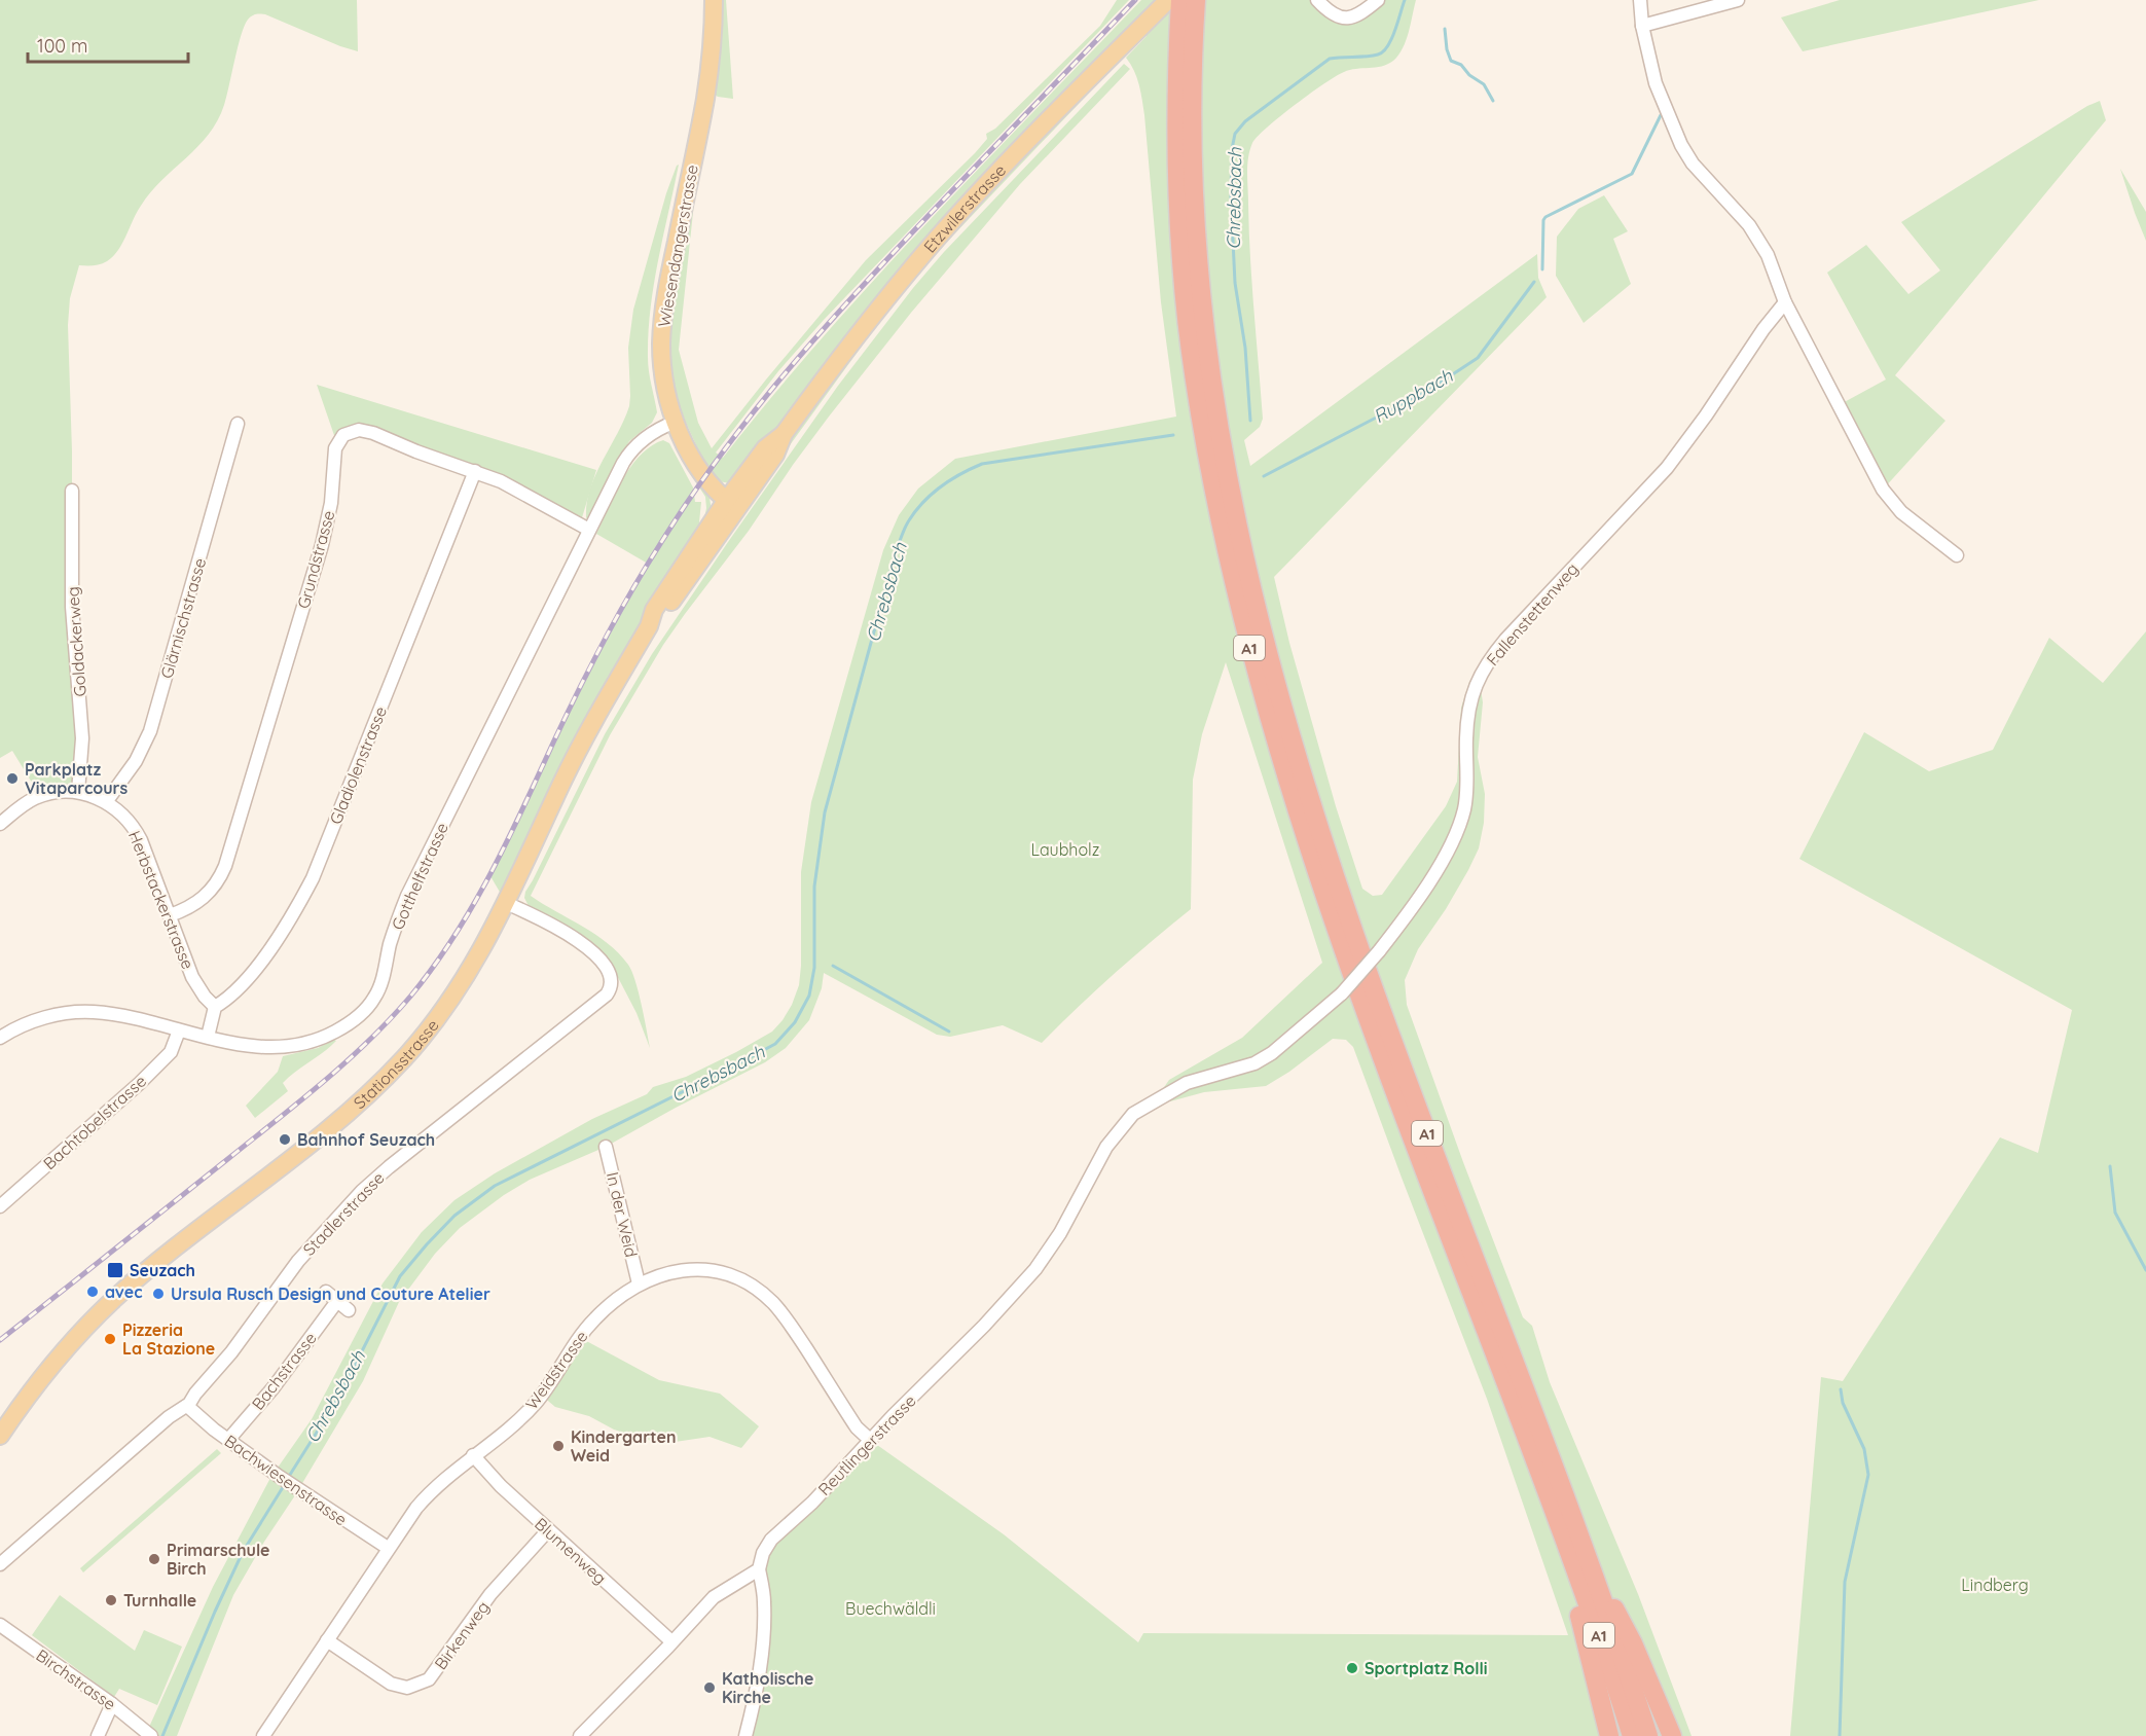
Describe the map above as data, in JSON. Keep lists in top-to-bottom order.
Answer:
{
  "streets": {
    "highway": ["A1"],
    "main road": ["Etzwilerstrasse", "Wiesendangerstrasse", "Stationsstrasse"],
    "street": [
      "Grundstrasse",
      "Fallenstettenweg",
      "Glärnischstrasse",
      "Goldackerweg",
      "Gladiolenstrasse",
      "Gotthelfstrasse",
      "Herbstackerstrasse",
      "Bachtobelstrasse",
      "Stadlerstrasse",
      "In der Weid",
      "Weidstrasse",
      "Bachstrasse",
      "Reutlingerstrasse",
      "Bachwiesenstrasse",
      "Blumenweg",
      "Birkenweg",
      "Birchstrasse"
    ]
  },
  "crossings": [
    ["Etzwilerstrasse", "Wiesendangerstrasse"],
    ["Etzwilerstrasse", "Stationsstrasse"],
    ["Wiesendangerstrasse", "Gotthelfstrasse"],
    ["Grundstrasse", "Gladiolenstrasse"],
    ["Grundstrasse", "Gotthelfstrasse"],
    ["Grundstrasse", "Herbstackerstrasse"],
    ["Fallenstettenweg", "Reutlingerstrasse"],
    ["Glärnischstrasse", "Herbstackerstrasse"],
    ["Goldackerweg", "Herbstackerstrasse"],
    ["Gladiolenstrasse", "Herbstackerstrasse"],
    ["Gotthelfstrasse", "Bachtobelstrasse"],
    ["Stationsstrasse", "Stadlerstrasse"],
    ["Stadlerstrasse", "Bachwiesenstrasse"],
    ["In der Weid", "Weidstrasse"],
    ["Weidstrasse", "Reutlingerstrasse"],
    ["Weidstrasse", "Bachwiesenstrasse"],
    ["Weidstrasse", "Blumenweg"],
    ["Weidstrasse", "Birkenweg"],
    ["Bachstrasse", "Bachwiesenstrasse"],
    ["Blumenweg", "Birkenweg"]
  ],
  "water": ["Chrebsbach", "Ruppbach"],
  "parks": ["Laubholz", "Lindberg", "Buechwäldli"],
  "places": {
    "other": [
      "Parkplatz Vitaparcours",
      "Bahnhof Seuzach",
      "avec",
      "Ursula Rusch Design und Couture Atelier",
      "Pizzeria La Stazione",
      "Kindergarten Weid",
      "Primarschule Birch",
      "Turnhalle",
      "Sportplatz Rolli",
      "Katholische Kirche"
    ],
    "transit": ["Seuzach"]
  },
  "scale_bar": "100 m"
}
